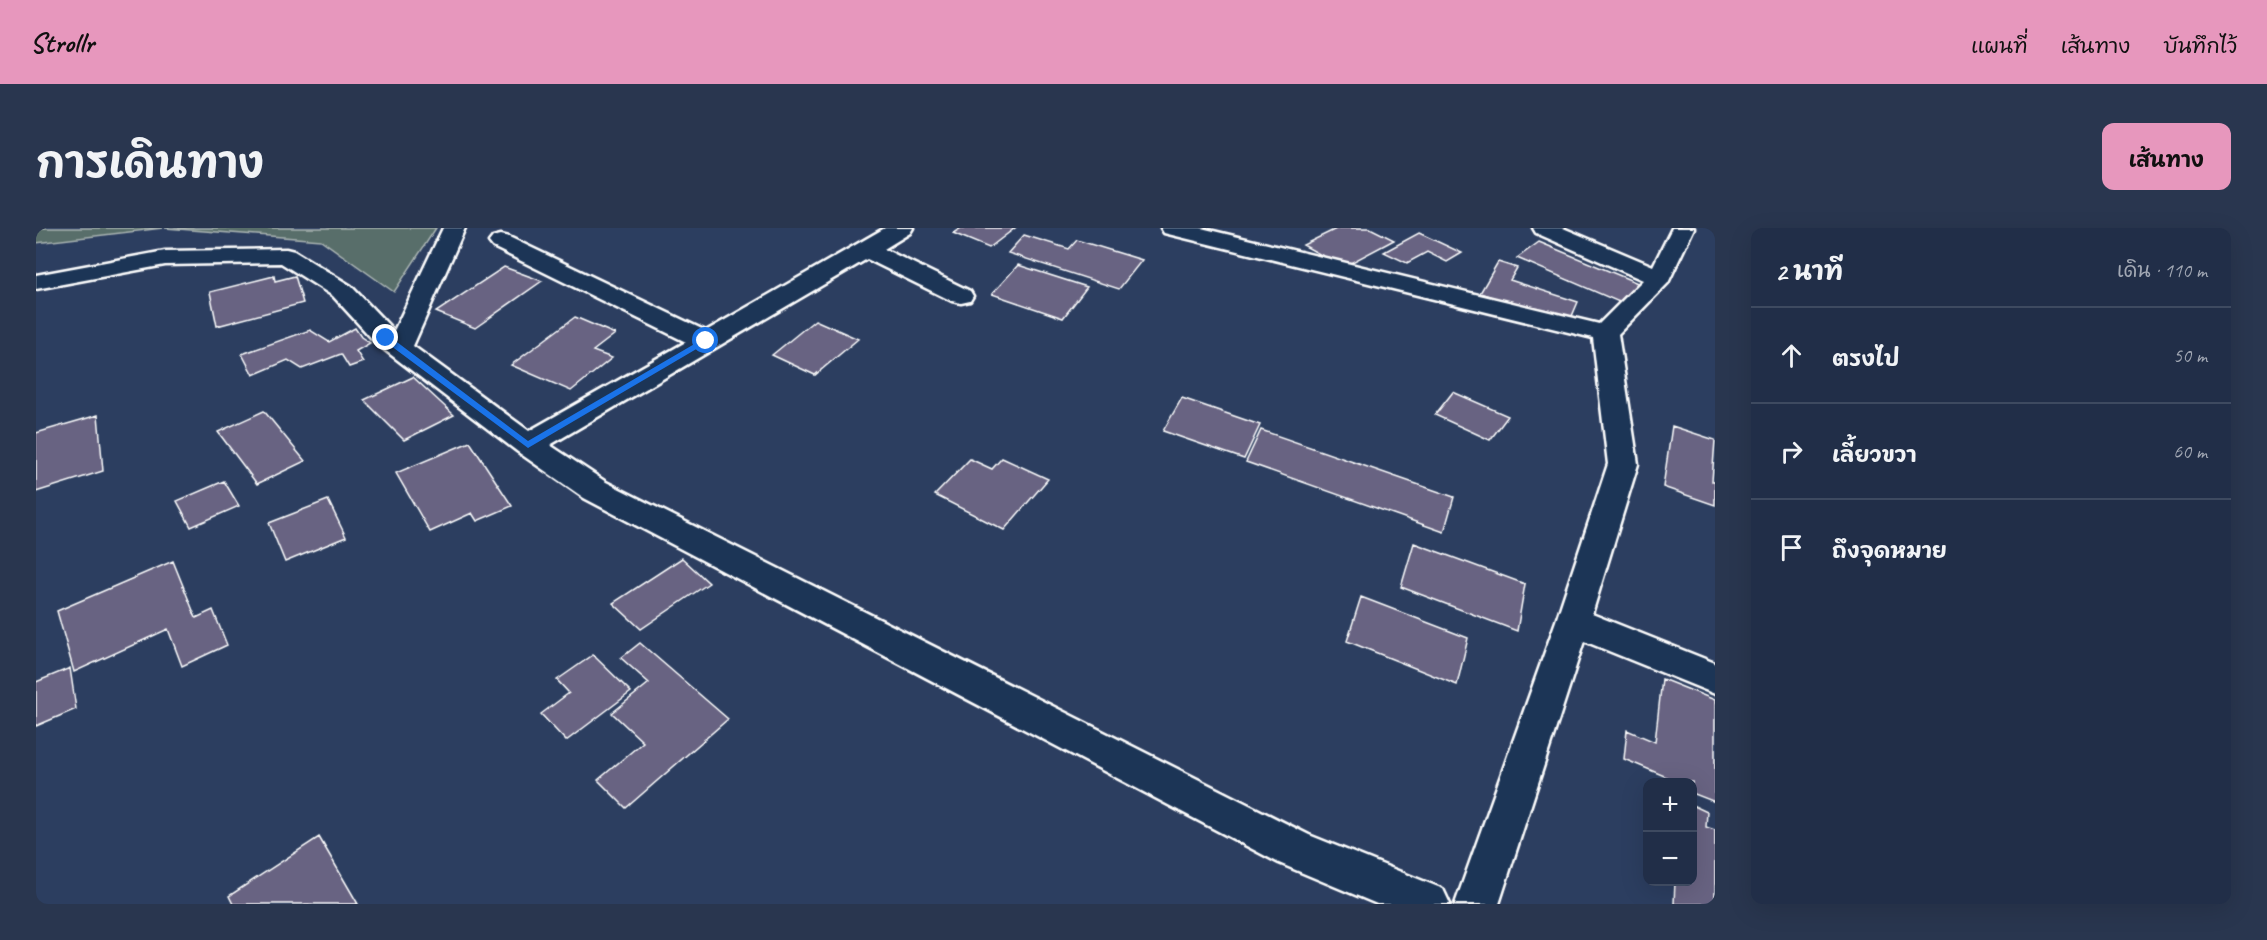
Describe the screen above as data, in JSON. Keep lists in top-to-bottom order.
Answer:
{
  "page": {
    "header": "Strollr",
    "nav": ["แผนที่", "เส้นทาง", "บันทึกไว้"],
    "title": "การเดินทาง",
    "buttons": "เส้นทาง",
    "heading": ["2 นาที", "เดิน · 110 m"],
    "list": [
      ["ตรงไป", "50 m"],
      ["เลี้ยวขวา", "60 m"],
      "ถึงจุดหมาย"
    ],
    "map_buttons": ["+", "−"]
  }
}
